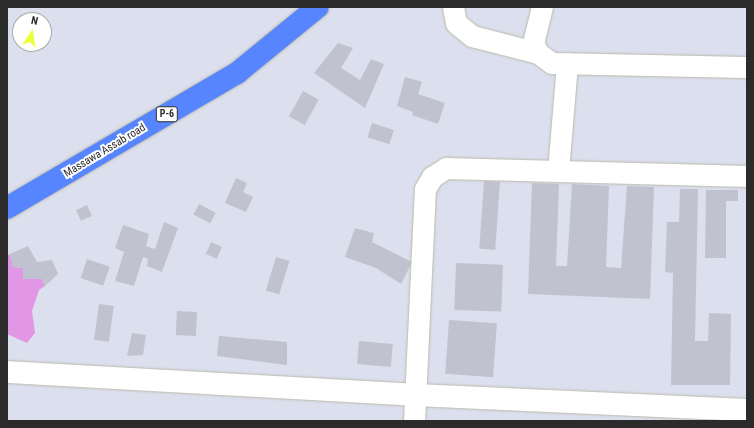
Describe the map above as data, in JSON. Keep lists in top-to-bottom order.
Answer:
{
  "streets": {
    "highway": ["P-6", "Massawa Assab road"]
  },
  "north": "top"
}
